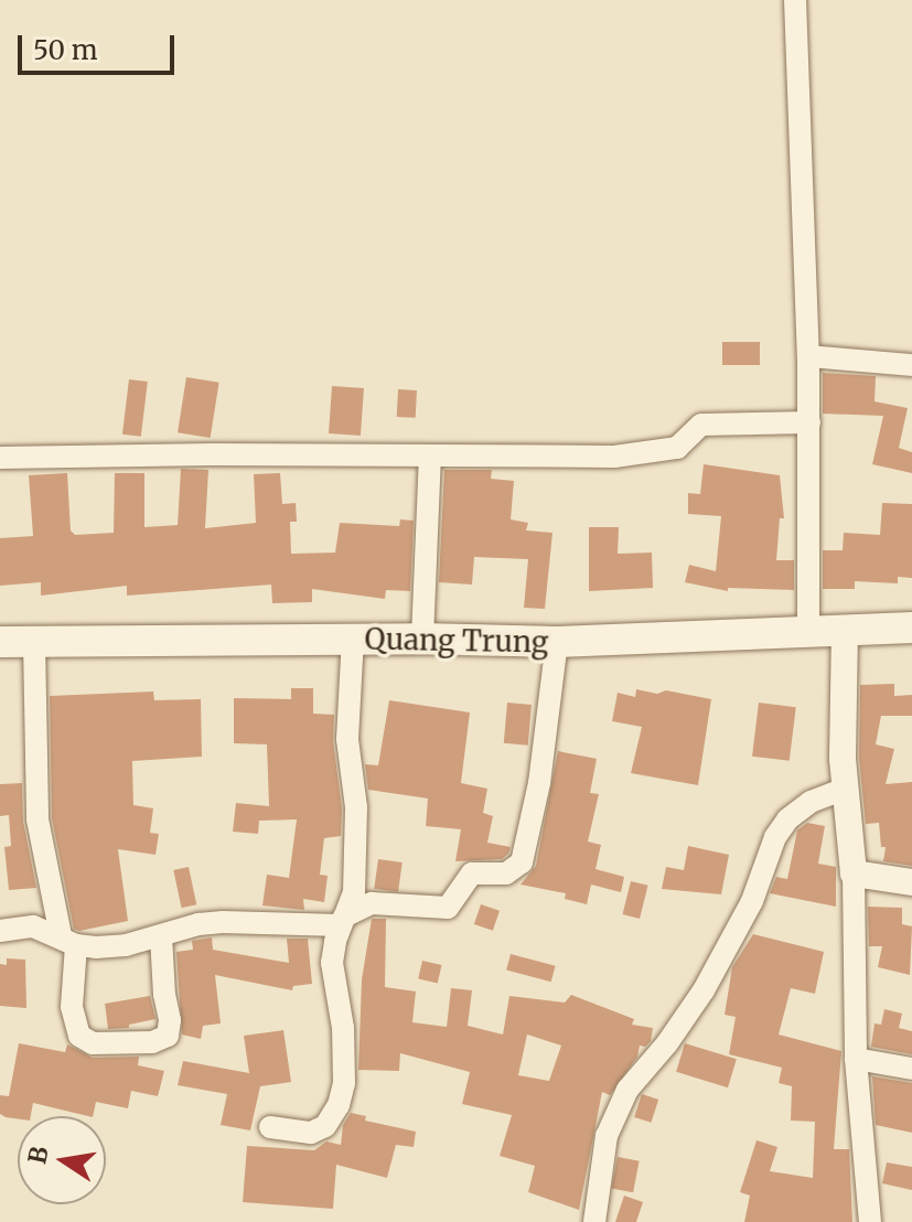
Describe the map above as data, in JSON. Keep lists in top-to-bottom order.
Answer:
{
  "streets": {
    "main road": ["Quang Trung"]
  },
  "scale_bar": "50 m",
  "north": "left"
}
